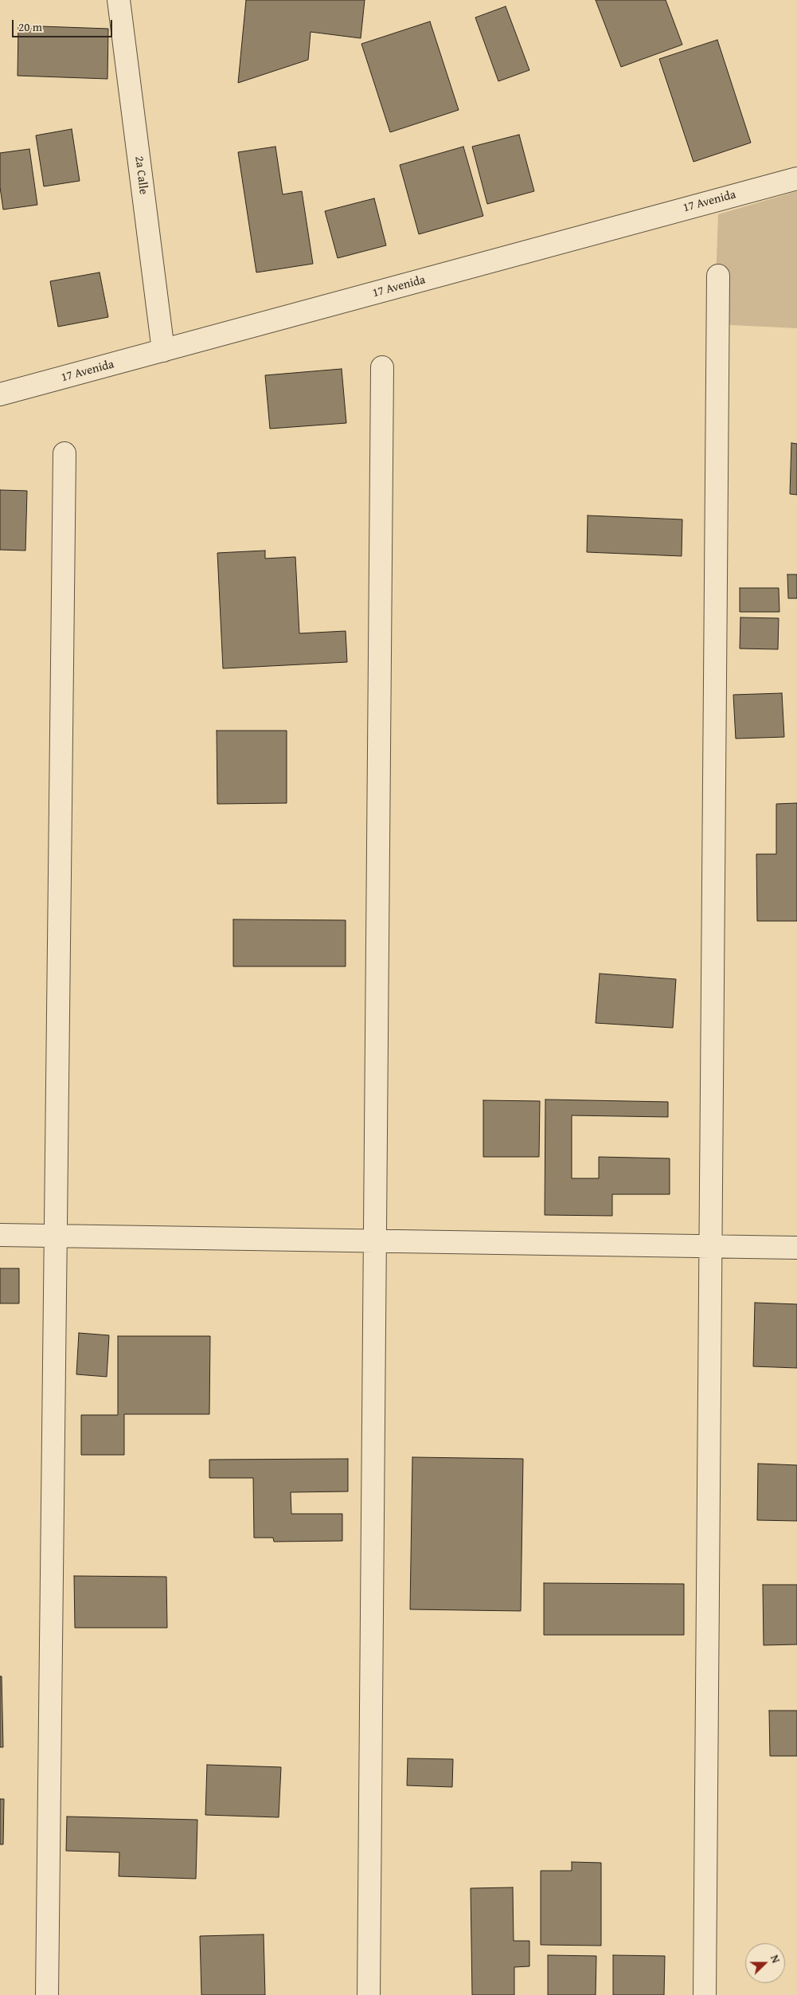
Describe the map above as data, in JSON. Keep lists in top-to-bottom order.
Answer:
{
  "streets": {
    "street": ["2a Calle", "17 Avenida"]
  },
  "crossings": [
    ["2a Calle", "17 Avenida"]
  ],
  "scale_bar": "20 m",
  "north": "right"
}
